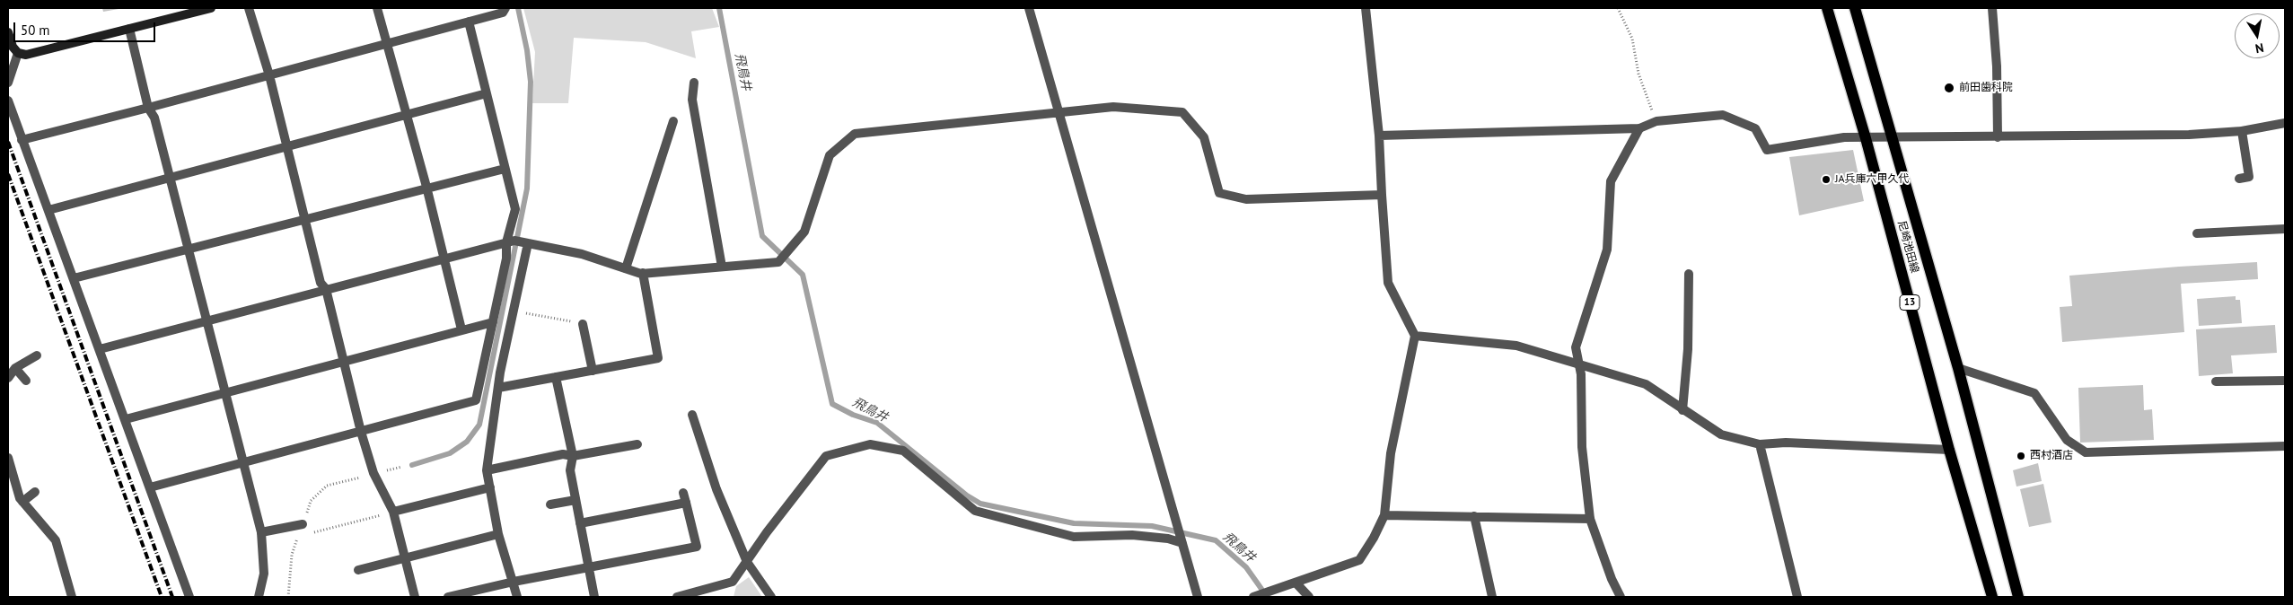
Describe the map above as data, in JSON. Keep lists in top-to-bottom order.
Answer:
{
  "streets": {
    "main road": ["尼崎池田線", "13"]
  },
  "water": ["飛鳥井"],
  "places": ["前田歯科院", "JA兵庫六甲久代", "西村酒店"],
  "scale_bar": "50 m",
  "north": "bottom"
}
